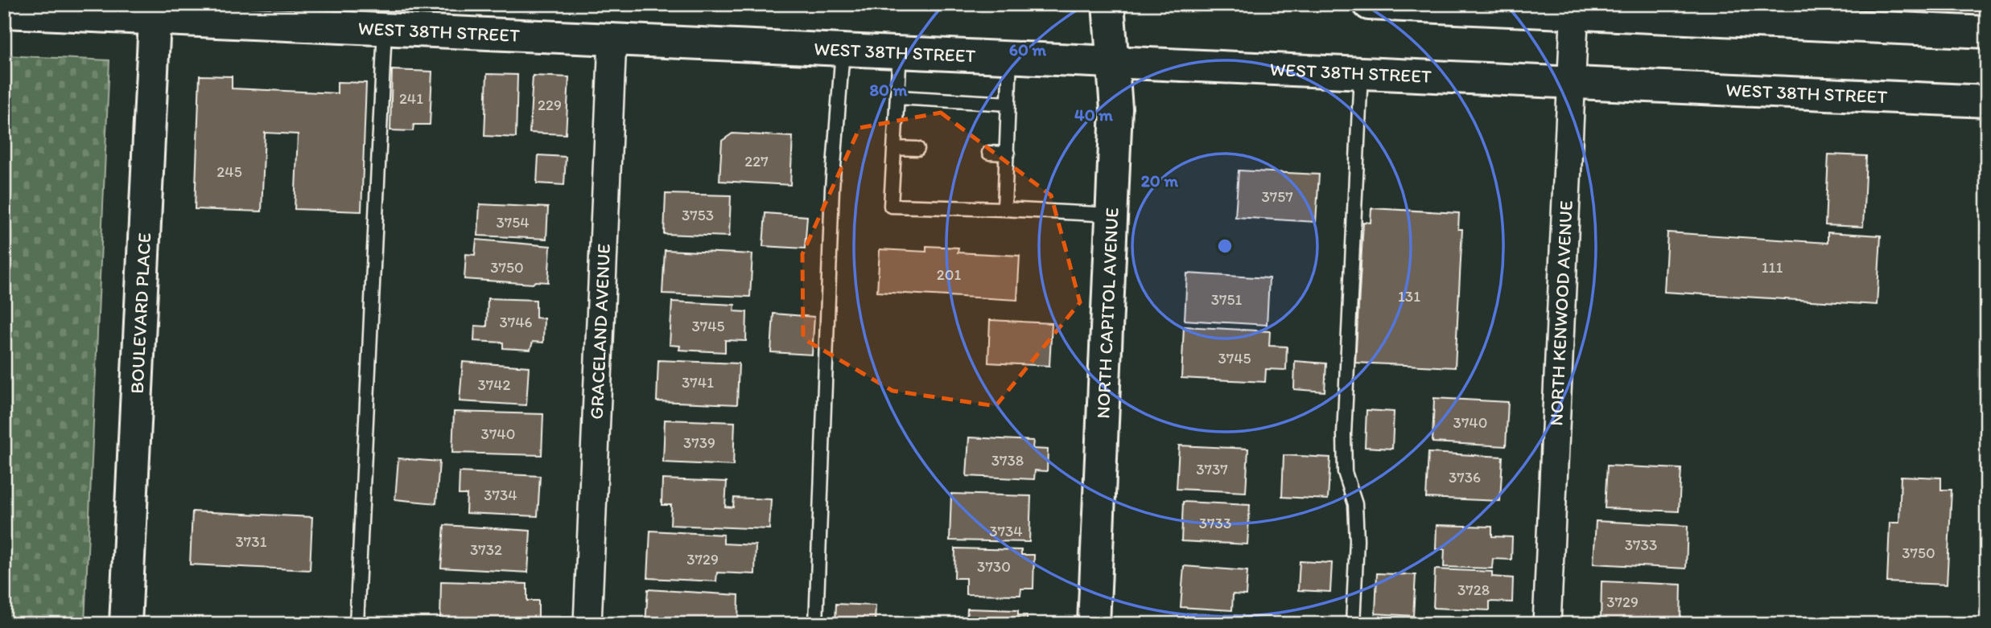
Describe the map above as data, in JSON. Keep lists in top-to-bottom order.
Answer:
{
  "streets": {
    "main road": ["WEST 38TH STREET", "BOULEVARD PLACE", "NORTH CAPITOL AVENUE"],
    "street": ["NORTH KENWOOD AVENUE", "GRACELAND AVENUE"]
  },
  "crossings": [
    ["WEST 38TH STREET", "BOULEVARD PLACE"],
    ["WEST 38TH STREET", "NORTH CAPITOL AVENUE"],
    ["WEST 38TH STREET", "NORTH KENWOOD AVENUE"],
    ["WEST 38TH STREET", "GRACELAND AVENUE"]
  ],
  "house_numbers": [
    "241",
    "229",
    "227",
    "245",
    "3757",
    "3753",
    "3754",
    "3750",
    "111",
    "201",
    "131",
    "3751",
    "3746",
    "3745",
    "3745",
    "3741",
    "3742",
    "3740",
    "3740",
    "3739",
    "3738",
    "3737",
    "3736",
    "3734",
    "3733",
    "3734",
    "3731",
    "3733",
    "3732",
    "3750",
    "3729",
    "3730",
    "3728",
    "3729"
  ],
  "rings": [
    "60 m",
    "80 m",
    "40 m",
    "20 m"
  ]
}
